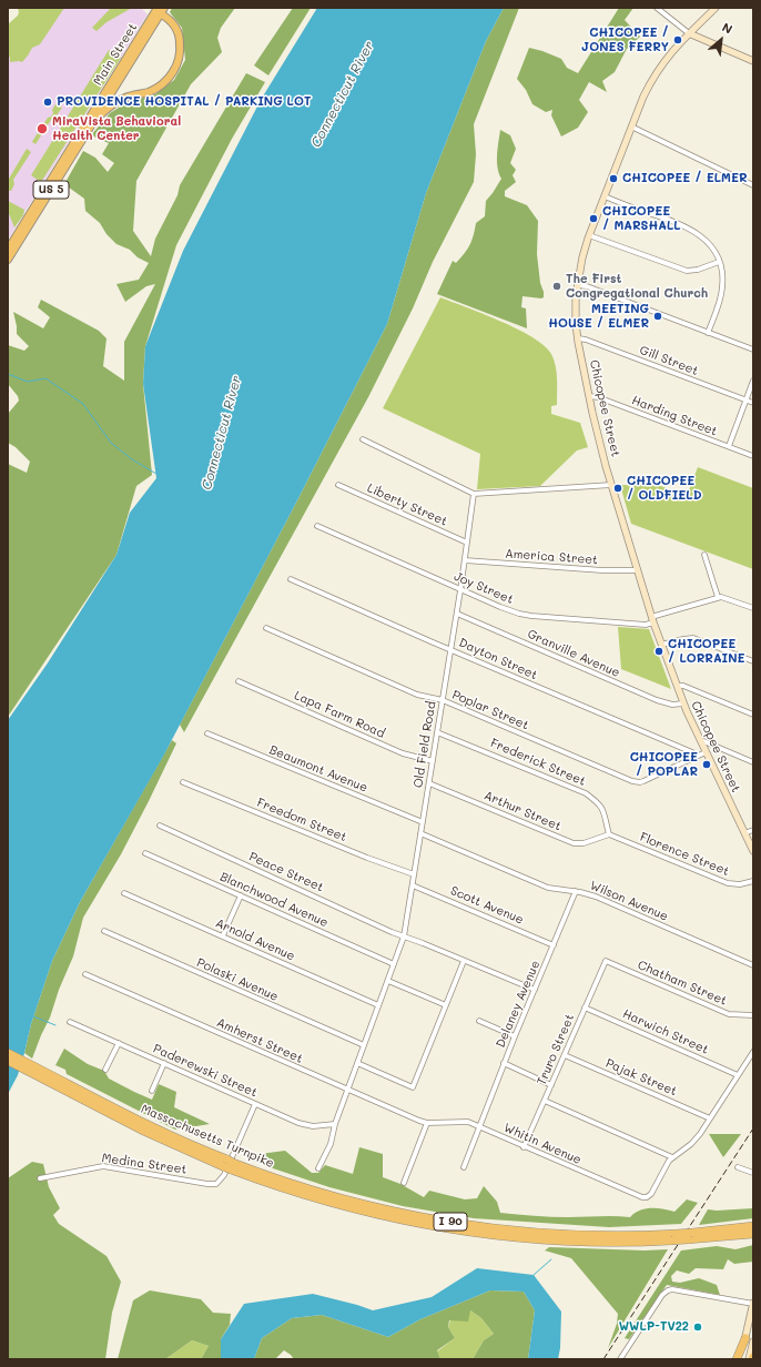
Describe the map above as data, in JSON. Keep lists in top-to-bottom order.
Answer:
{
  "streets": {
    "highway": ["Massachusetts Turnpike", "I 90"],
    "main road": ["Main Street", "US 5", "Chicopee Street"],
    "street": [
      "Gill Street",
      "Harding Street",
      "Liberty Street",
      "America Street",
      "Joy Street",
      "Granville Avenue",
      "Dayton Street",
      "Poplar Street",
      "Lapa Farm Road",
      "Old Field Road",
      "Frederick Street",
      "Beaumont Avenue",
      "Arthur Street",
      "Freedom Street",
      "Florence Street",
      "Peace Street",
      "Blanchwood Avenue",
      "Wilson Avenue",
      "Scott Avenue",
      "Arnold Avenue",
      "Polaski Avenue",
      "Chatham Street",
      "Delaney Avenue",
      "Harwich Street",
      "Amherst Street",
      "Truro Street",
      "Paderewski Street",
      "Pajak Street",
      "Whitin Avenue",
      "Medina Street"
    ]
  },
  "crossings": [
    ["Gill Street", "Chicopee Street"],
    ["Chicopee Street", "Harding Street"],
    ["Chicopee Street", "America Street"],
    ["Chicopee Street", "Joy Street"],
    ["Chicopee Street", "Granville Avenue"],
    ["Chicopee Street", "Poplar Street"],
    ["Liberty Street", "Old Field Road"],
    ["America Street", "Old Field Road"],
    ["Joy Street", "Old Field Road"],
    ["Granville Avenue", "Old Field Road"],
    ["Dayton Street", "Poplar Street"],
    ["Dayton Street", "Old Field Road"],
    ["Poplar Street", "Old Field Road"],
    ["Lapa Farm Road", "Old Field Road"],
    ["Old Field Road", "Frederick Street"],
    ["Old Field Road", "Beaumont Avenue"],
    ["Old Field Road", "Arthur Street"],
    ["Old Field Road", "Freedom Street"],
    ["Old Field Road", "Peace Street"],
    ["Old Field Road", "Blanchwood Avenue"],
    ["Old Field Road", "Wilson Avenue"],
    ["Old Field Road", "Scott Avenue"],
    ["Old Field Road", "Arnold Avenue"],
    ["Old Field Road", "Polaski Avenue"],
    ["Old Field Road", "Amherst Street"],
    ["Old Field Road", "Paderewski Street"],
    ["Frederick Street", "Arthur Street"],
    ["Frederick Street", "Florence Street"],
    ["Arthur Street", "Florence Street"],
    ["Peace Street", "Delaney Avenue"],
    ["Wilson Avenue", "Delaney Avenue"],
    ["Scott Avenue", "Delaney Avenue"],
    ["Chatham Street", "Truro Street"],
    ["Delaney Avenue", "Whitin Avenue"],
    ["Harwich Street", "Truro Street"],
    ["Amherst Street", "Whitin Avenue"],
    ["Truro Street", "Pajak Street"],
    ["Truro Street", "Whitin Avenue"],
    ["Paderewski Street", "Medina Street"]
  ],
  "water": ["Connecticut River"],
  "places": [
    "CHICOPEE / JONES FERRY",
    "PROVIDENCE HOSPITAL / PARKING LOT",
    "MiraVista Behavioral Health Center",
    "CHICOPEE / ELMER",
    "CHICOPEE / MARSHALL",
    "The First Congregational Church",
    "MEETING HOUSE / ELMER",
    "CHICOPEE / OLDFIELD",
    "CHICOPEE / LORRAINE",
    "CHICOPEE / POPLAR",
    "WWLP-TV22"
  ],
  "north": "top right"
}
